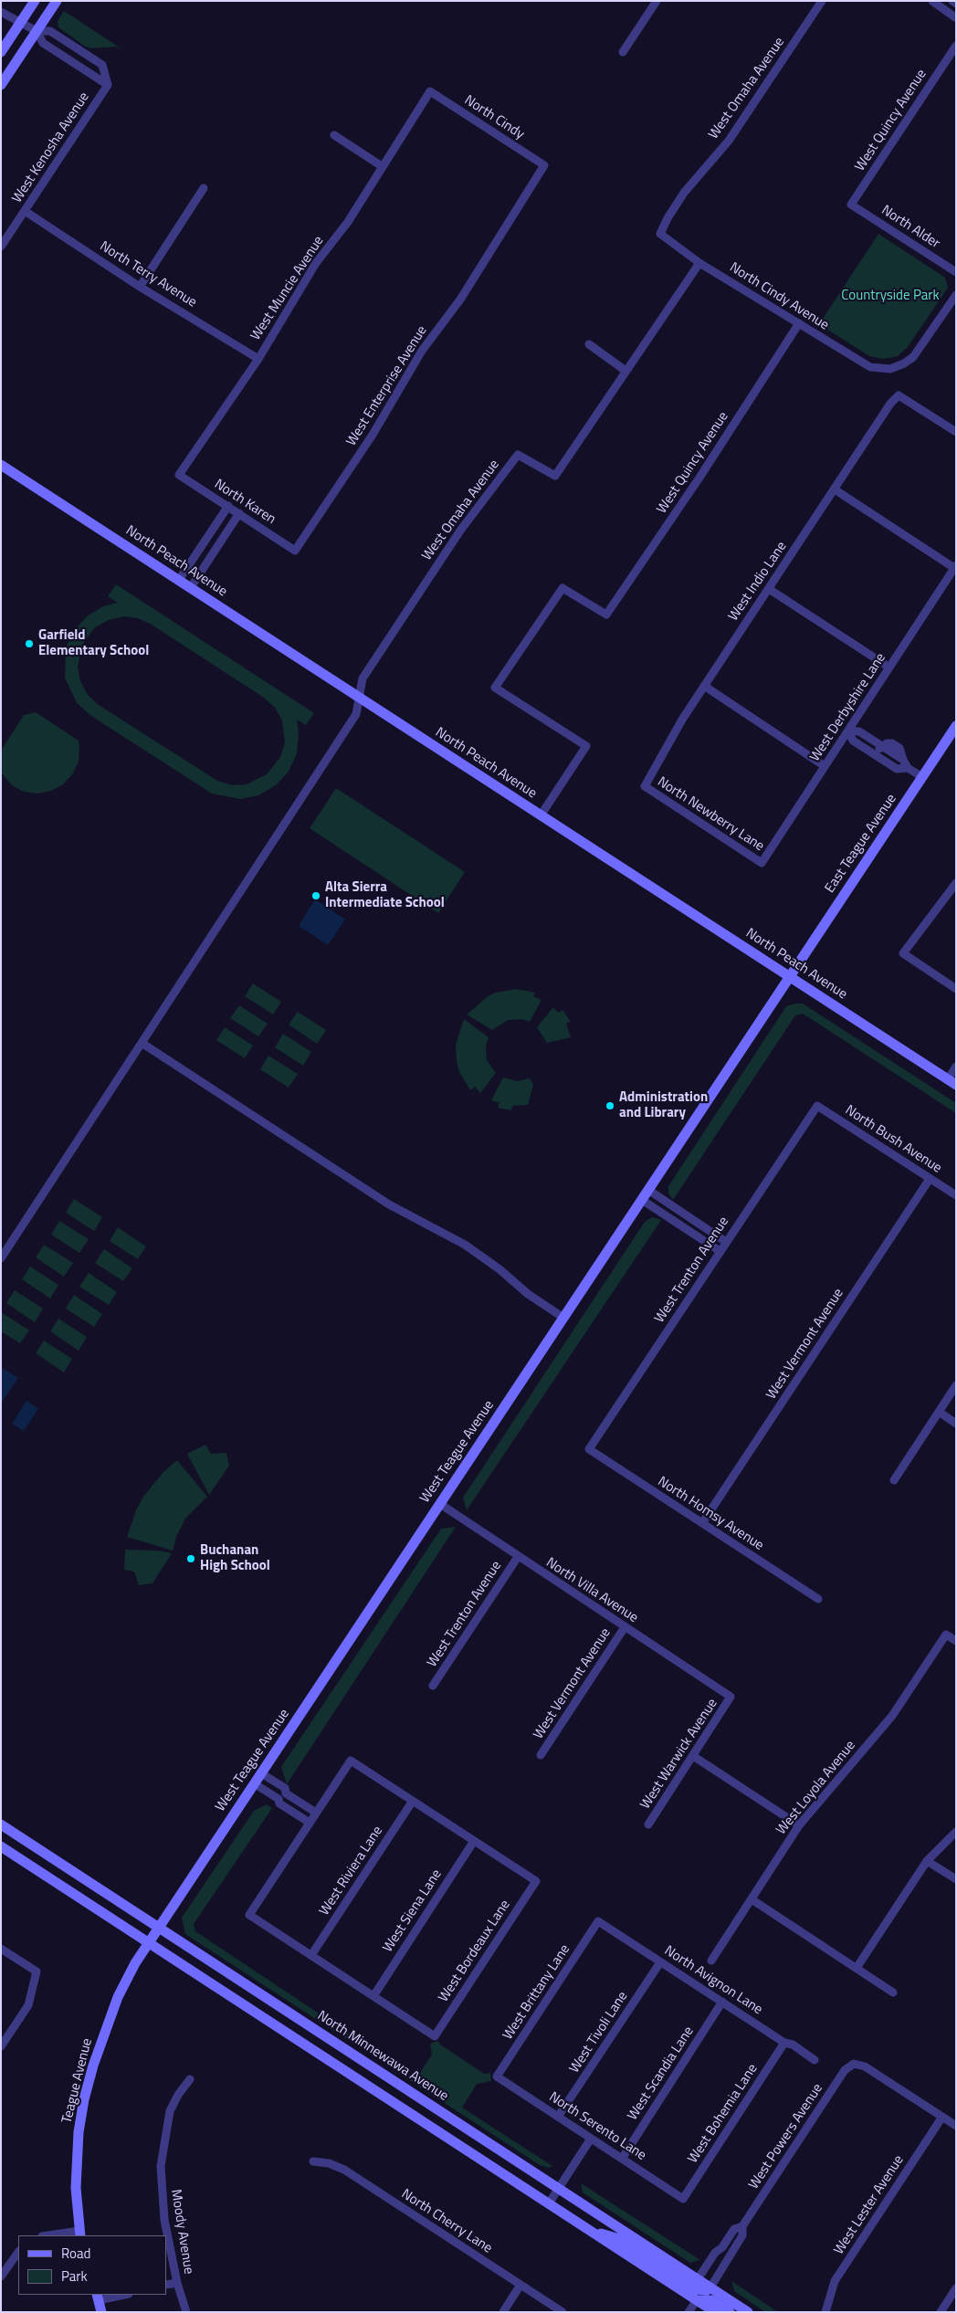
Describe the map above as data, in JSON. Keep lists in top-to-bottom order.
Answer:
{
  "streets": {
    "street": [
      "West Omaha Avenue",
      "North Cindy",
      "West Quincy Avenue",
      "West Kenosha Avenue",
      "North Alder",
      "North Terry Avenue",
      "West Muncie Avenue",
      "North Cindy Avenue",
      "West Enterprise Avenue",
      "North Karen",
      "North Peach Avenue",
      "West Indio Lane",
      "West Derbyshire Lane",
      "North Newberry Lane",
      "East Teague Avenue",
      "North Bush Avenue",
      "West Trenton Avenue",
      "West Vermont Avenue",
      "West Teague Avenue",
      "North Homsy Avenue",
      "North Villa Avenue",
      "West Warwick Avenue",
      "West Loyola Avenue",
      "West Riviera Lane",
      "West Siena Lane",
      "West Bordeaux Lane",
      "North Avignon Lane",
      "West Brittany Lane",
      "West Tivoli Lane",
      "North Minnewawa Avenue",
      "West Scandia Lane",
      "Teague Avenue",
      "West Bohemia Lane",
      "North Serento Lane",
      "West Powers Avenue",
      "West Lester Avenue",
      "North Cherry Lane",
      "Moody Avenue"
    ]
  },
  "crossings": [
    ["West Omaha Avenue", "North Cindy Avenue"],
    ["West Omaha Avenue", "North Peach Avenue"],
    ["North Cindy", "West Muncie Avenue"],
    ["North Cindy", "West Enterprise Avenue"],
    ["West Quincy Avenue", "North Alder"],
    ["West Quincy Avenue", "North Cindy Avenue"],
    ["West Quincy Avenue", "North Peach Avenue"],
    ["West Kenosha Avenue", "North Terry Avenue"],
    ["North Terry Avenue", "West Muncie Avenue"],
    ["West Muncie Avenue", "North Karen"],
    ["West Enterprise Avenue", "North Karen"],
    ["North Peach Avenue", "East Teague Avenue"],
    ["North Peach Avenue", "West Teague Avenue"],
    ["West Indio Lane", "North Newberry Lane"],
    ["West Derbyshire Lane", "North Newberry Lane"],
    ["East Teague Avenue", "West Teague Avenue"],
    ["North Bush Avenue", "West Trenton Avenue"],
    ["North Bush Avenue", "West Vermont Avenue"],
    ["West Trenton Avenue", "North Homsy Avenue"],
    ["West Trenton Avenue", "North Villa Avenue"],
    ["West Vermont Avenue", "North Homsy Avenue"],
    ["West Vermont Avenue", "North Villa Avenue"],
    ["West Teague Avenue", "North Villa Avenue"],
    ["West Teague Avenue", "North Minnewawa Avenue"],
    ["West Teague Avenue", "Teague Avenue"],
    ["North Villa Avenue", "West Warwick Avenue"],
    ["West Siena Lane", "West Bordeaux Lane"],
    ["North Avignon Lane", "West Brittany Lane"],
    ["North Avignon Lane", "West Tivoli Lane"],
    ["North Avignon Lane", "West Scandia Lane"],
    ["North Avignon Lane", "West Bohemia Lane"],
    ["West Brittany Lane", "North Serento Lane"],
    ["West Tivoli Lane", "North Serento Lane"],
    ["North Minnewawa Avenue", "West Powers Avenue"],
    ["West Scandia Lane", "North Serento Lane"],
    ["West Bohemia Lane", "North Serento Lane"],
    ["West Powers Avenue", "West Lester Avenue"]
  ],
  "parks": ["Countryside Park"],
  "places": [
    "Garfield Elementary School",
    "Alta Sierra Intermediate School",
    "Administration and Library",
    "Buchanan High School"
  ],
  "legend": ["Road", "Park"]
}
